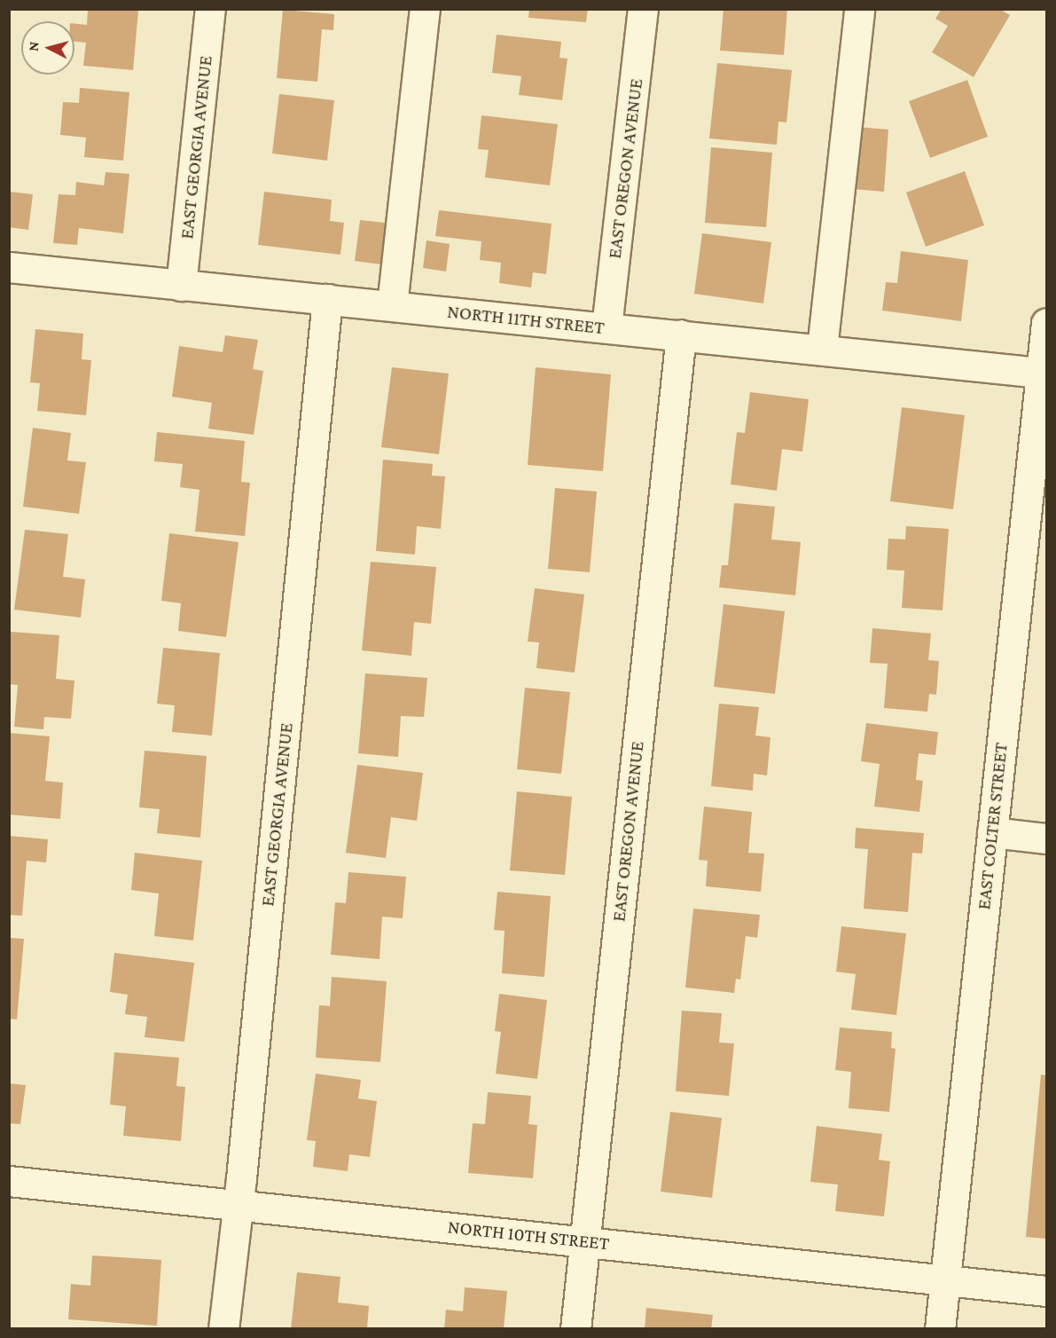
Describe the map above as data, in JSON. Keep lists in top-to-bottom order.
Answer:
{
  "streets": {
    "street": [
      "EAST GEORGIA AVENUE",
      "EAST OREGON AVENUE",
      "NORTH 11TH STREET",
      "EAST COLTER STREET",
      "NORTH 10TH STREET"
    ]
  },
  "crossings": [
    ["EAST GEORGIA AVENUE", "NORTH 11TH STREET"],
    ["EAST GEORGIA AVENUE", "NORTH 10TH STREET"],
    ["EAST OREGON AVENUE", "NORTH 11TH STREET"],
    ["EAST OREGON AVENUE", "NORTH 10TH STREET"],
    ["NORTH 11TH STREET", "EAST COLTER STREET"],
    ["EAST COLTER STREET", "NORTH 10TH STREET"]
  ],
  "north": "left"
}
